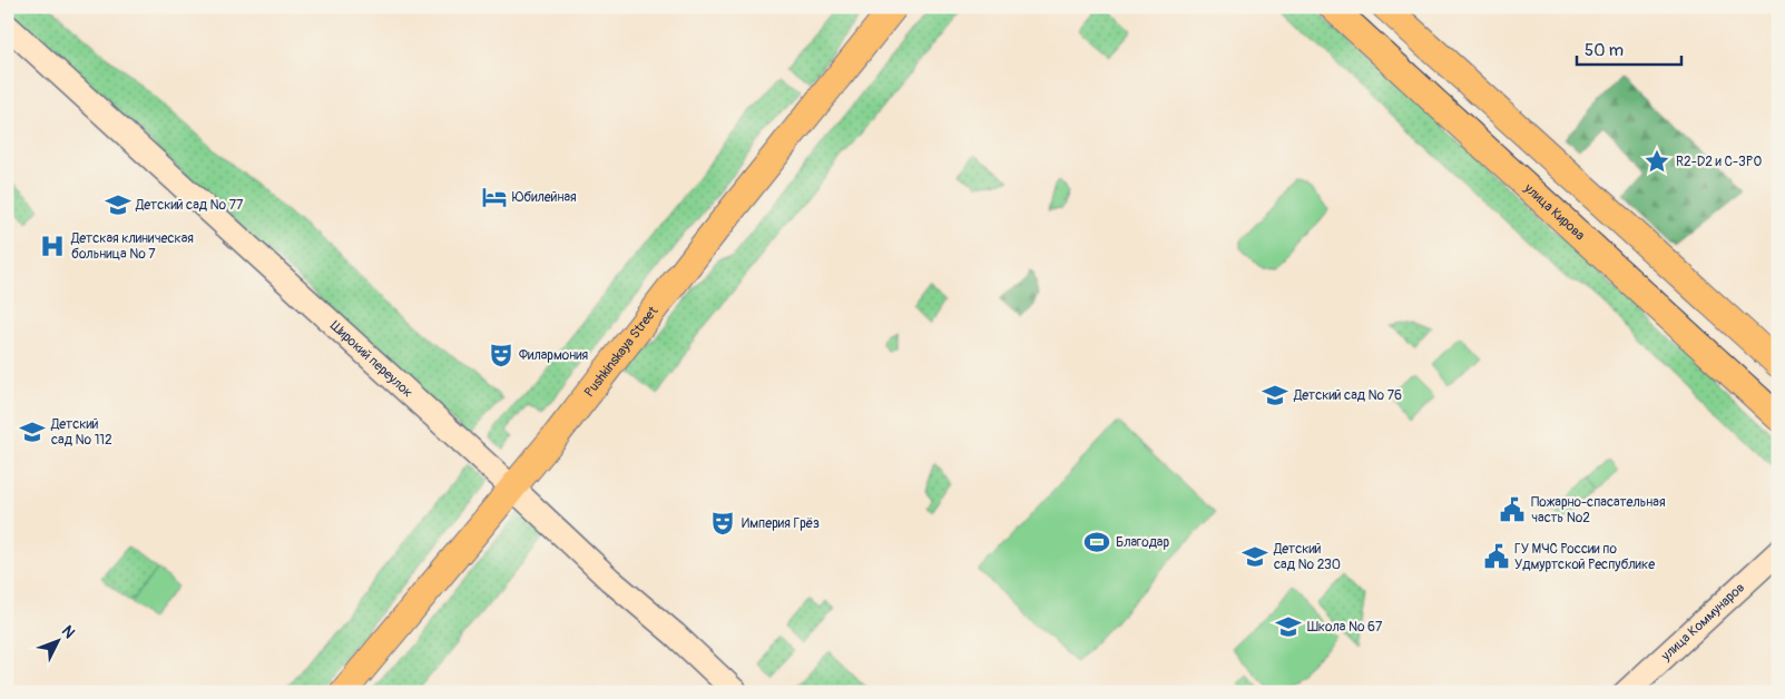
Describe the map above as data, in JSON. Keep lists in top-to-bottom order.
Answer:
{
  "streets": {
    "main road": ["улица Кирова", "Pushkinskaya Street"],
    "street": ["Широкий переулок", "улица Коммунаров"]
  },
  "crossings": [
    ["Pushkinskaya Street", "Широкий переулок"]
  ],
  "places": {
    "place": ["R2-D2 и C-3PO"],
    "hotel": ["Юбилейная"],
    "school or university": [
      "Детский сад № 77",
      "Детский сад № 76",
      "Детский сад № 112",
      "Детский сад № 230",
      "Школа № 67"
    ],
    "hospital": ["Детская клиническая больница № 7"],
    "theatre": ["Филармония", "Империя Грёз"],
    "public building": ["Пожарно-спасательная часть №2", "ГУ МЧС России по Удмуртской Республике"],
    "sports": ["Благодар"]
  },
  "scale_bar": "50 m",
  "north": "top right"
}
